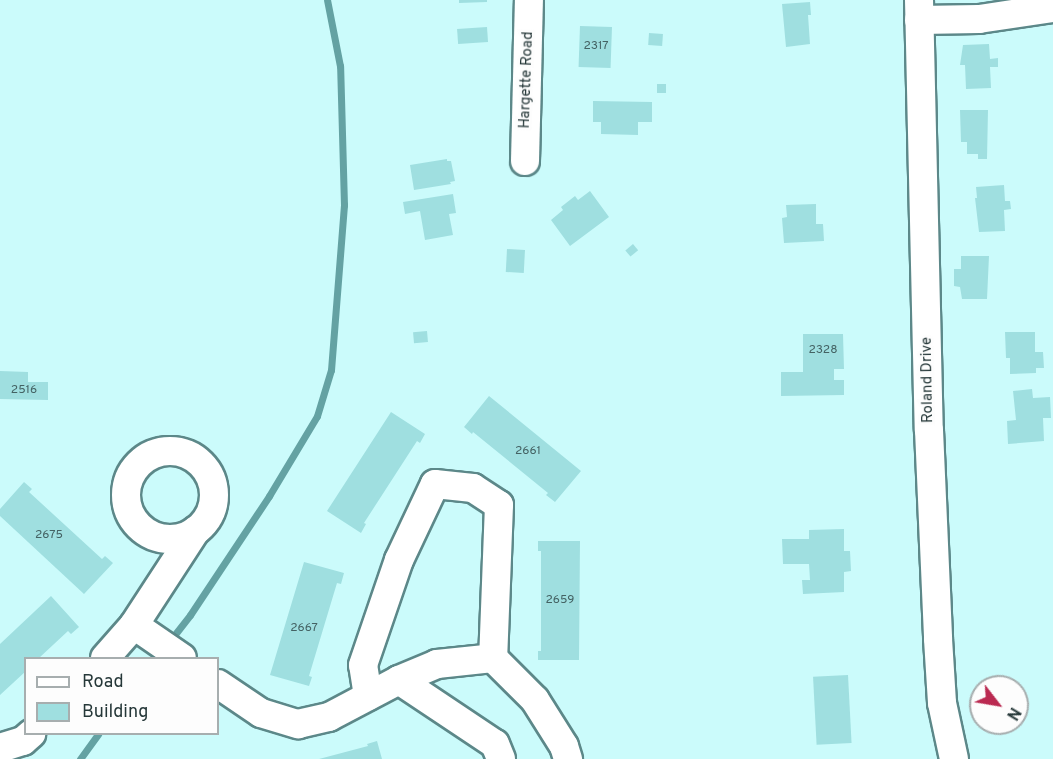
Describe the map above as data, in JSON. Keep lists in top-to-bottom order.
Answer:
{
  "streets": {
    "street": ["Hargette Road", "Roland Drive"]
  },
  "house_numbers": [
    "2317",
    "2328",
    "2516",
    "2661",
    "2675",
    "2659",
    "2667"
  ],
  "legend": ["Road", "Building"],
  "north": "bottom right"
}
